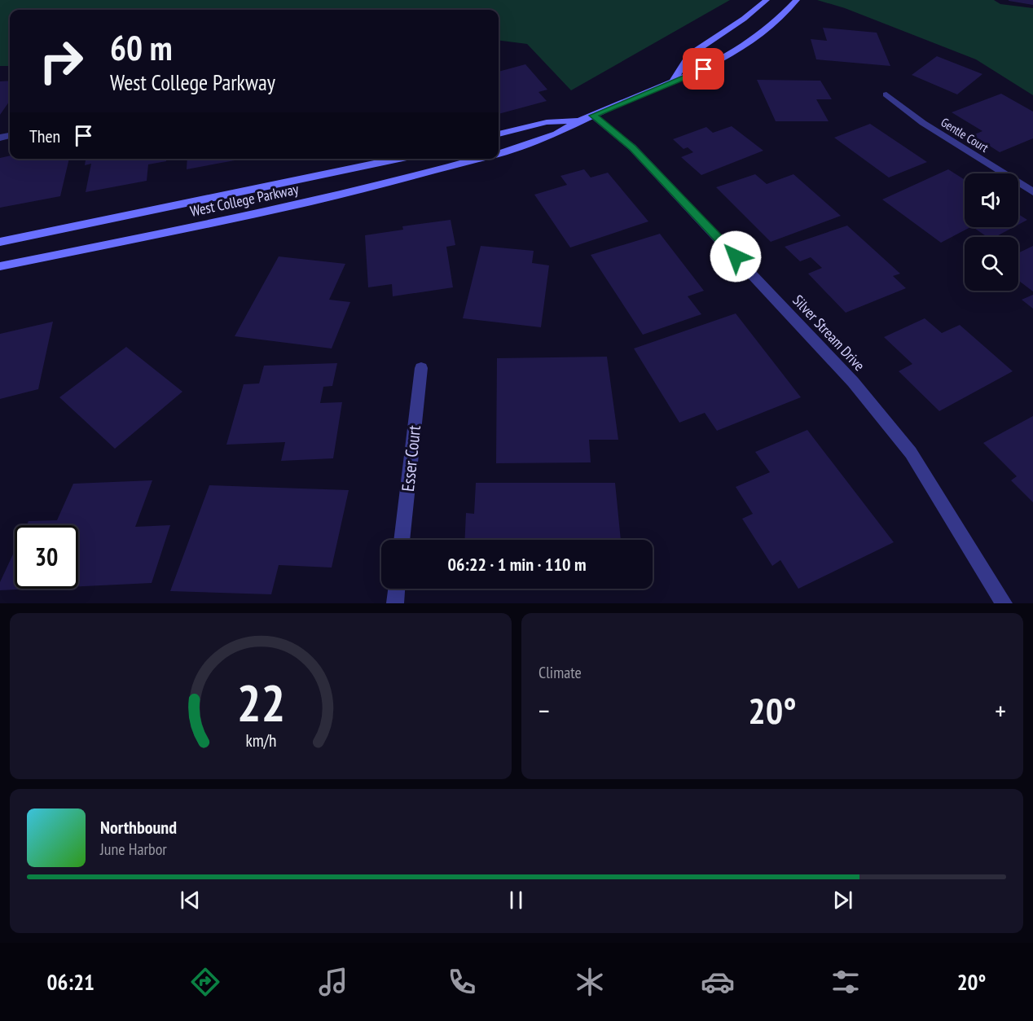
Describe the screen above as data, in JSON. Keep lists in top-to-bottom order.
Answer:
{
  "streets": {
    "street": [
      "Gentle Court",
      "West College Parkway",
      "Silver Stream Drive",
      "Esser Court"
    ]
  },
  "crossings": [
    ["West College Parkway", "Silver Stream Drive"]
  ],
  "page": {
    "turn": ["60 m", "West College Parkway"],
    "then": "Then",
    "limit": "30",
    "trip": "06:22 · 1 min · 110 m",
    "tile": "Climate",
    "heat": ["−", "20°", "+"],
    "song": ["Northbound", "June Harbor"],
    "tabs": ["06:21", "20°"],
    "gauge": ["22", "km/h"]
  }
}
